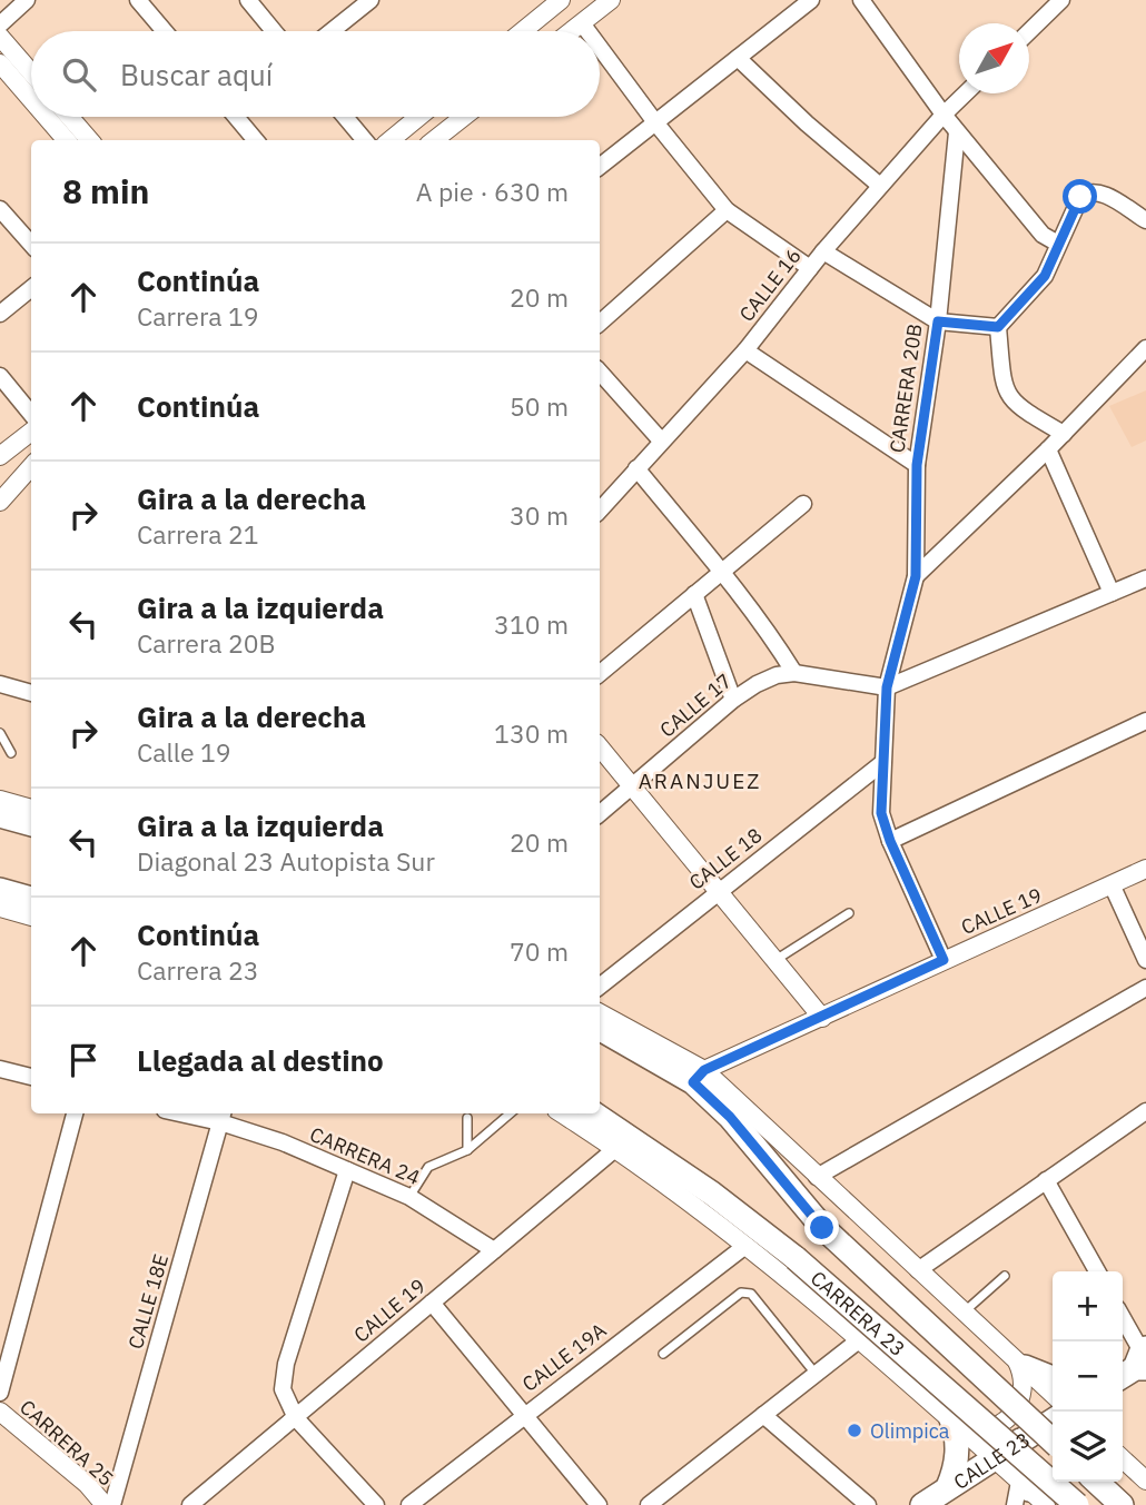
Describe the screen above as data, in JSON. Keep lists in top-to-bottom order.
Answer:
{
  "streets": {
    "main road": ["CARRERA 23", "CALLE 23"],
    "street": [
      "CALLE 16",
      "CARRERA 20B",
      "CALLE 17",
      "CALLE 18",
      "CALLE 19",
      "CARRERA 24",
      "CALLE 18E",
      "CALLE 19A",
      "CARRERA 25"
    ]
  },
  "crossings": [
    ["CARRERA 20B", "CALLE 17"],
    ["CARRERA 20B", "CALLE 18"],
    ["CARRERA 20B", "CALLE 19"],
    ["CALLE 19", "CARRERA 24"],
    ["CALLE 19", "CARRERA 23"],
    ["CARRERA 24", "CALLE 18E"],
    ["CARRERA 23", "CALLE 19A"],
    ["CARRERA 23", "CALLE 23"]
  ],
  "districts": ["ARANJUEZ"],
  "places": ["Olimpica"],
  "north": "top right",
  "page": {
    "search": "Buscar aquí",
    "heading": ["8 min", "A pie · 630 m"],
    "list": [
      ["Continúa", "Carrera 19", "20 m"],
      ["Continúa", "50 m"],
      ["Gira a la derecha", "Carrera 21", "30 m"],
      ["Gira a la izquierda", "Carrera 20B", "310 m"],
      ["Gira a la derecha", "Calle 19", "130 m"],
      ["Gira a la izquierda", "Diagonal 23 Autopista Sur", "20 m"],
      ["Continúa", "Carrera 23", "70 m"],
      "Llegada al destino"
    ],
    "map_buttons": ["+", "−"]
  }
}
